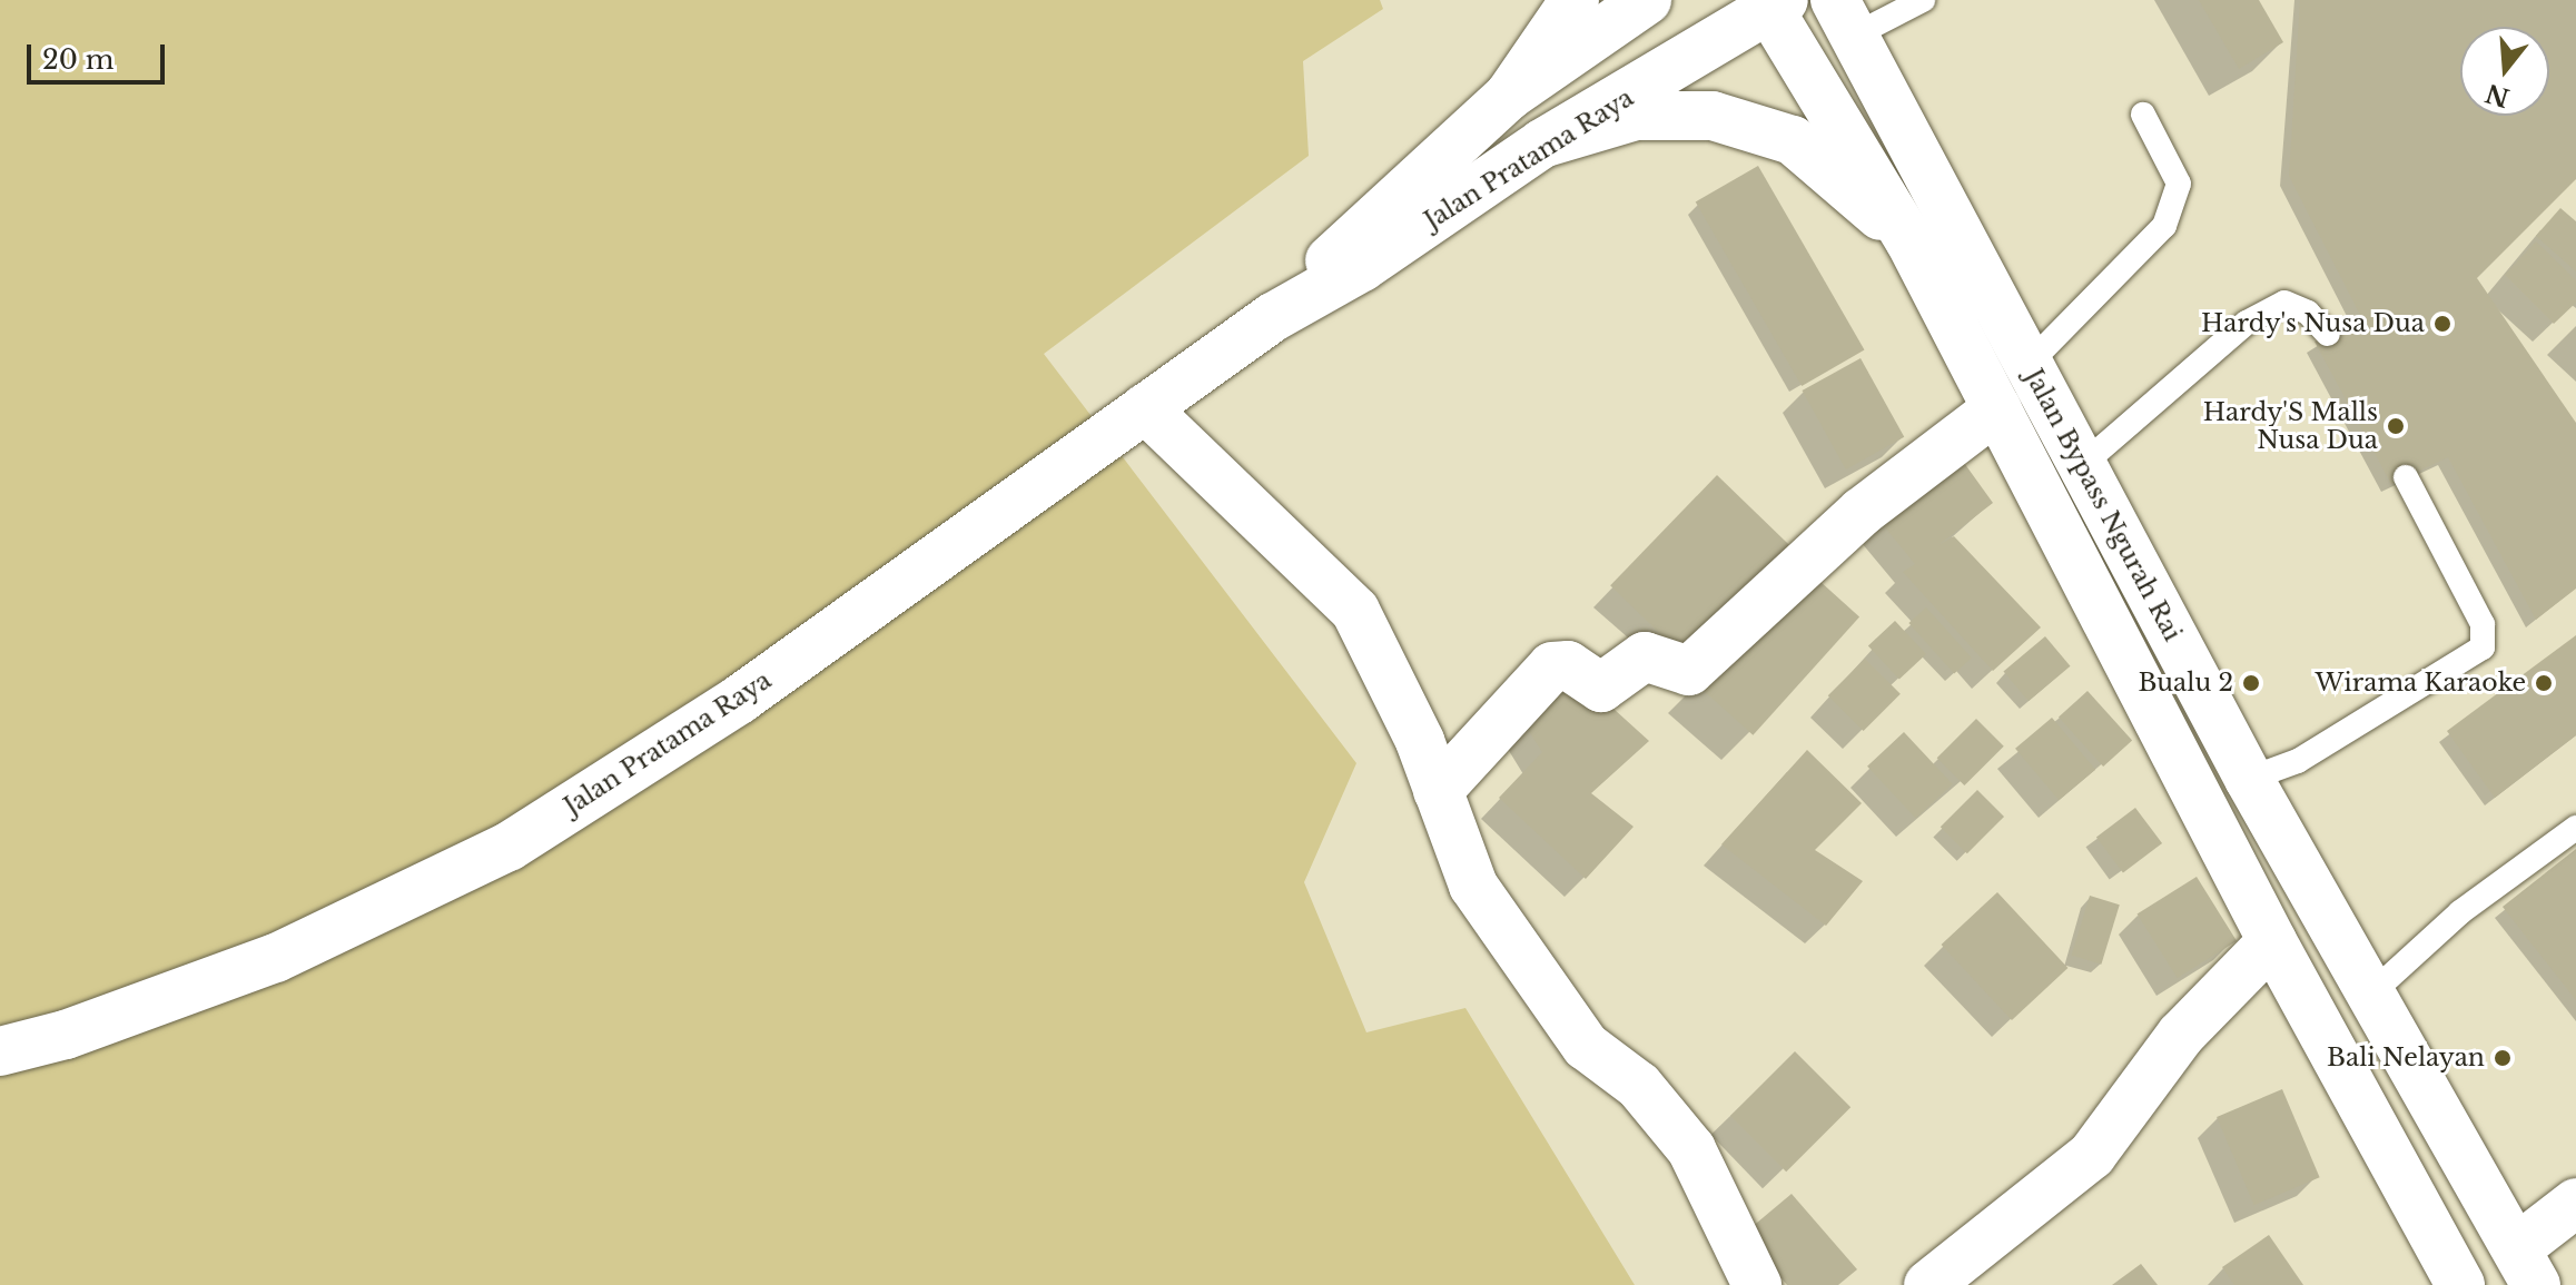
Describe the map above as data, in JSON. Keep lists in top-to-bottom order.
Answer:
{
  "streets": {
    "main road": ["Jalan Pratama Raya", "Jalan Bypass Ngurah Rai"]
  },
  "crossings": [
    ["Jalan Pratama Raya", "Jalan Bypass Ngurah Rai"]
  ],
  "places": [
    "Hardy's Nusa Dua",
    "Hardy'S Malls Nusa Dua",
    "Bualu 2",
    "Wirama Karaoke",
    "Bali Nelayan"
  ],
  "scale_bar": "20 m",
  "north": "bottom"
}
